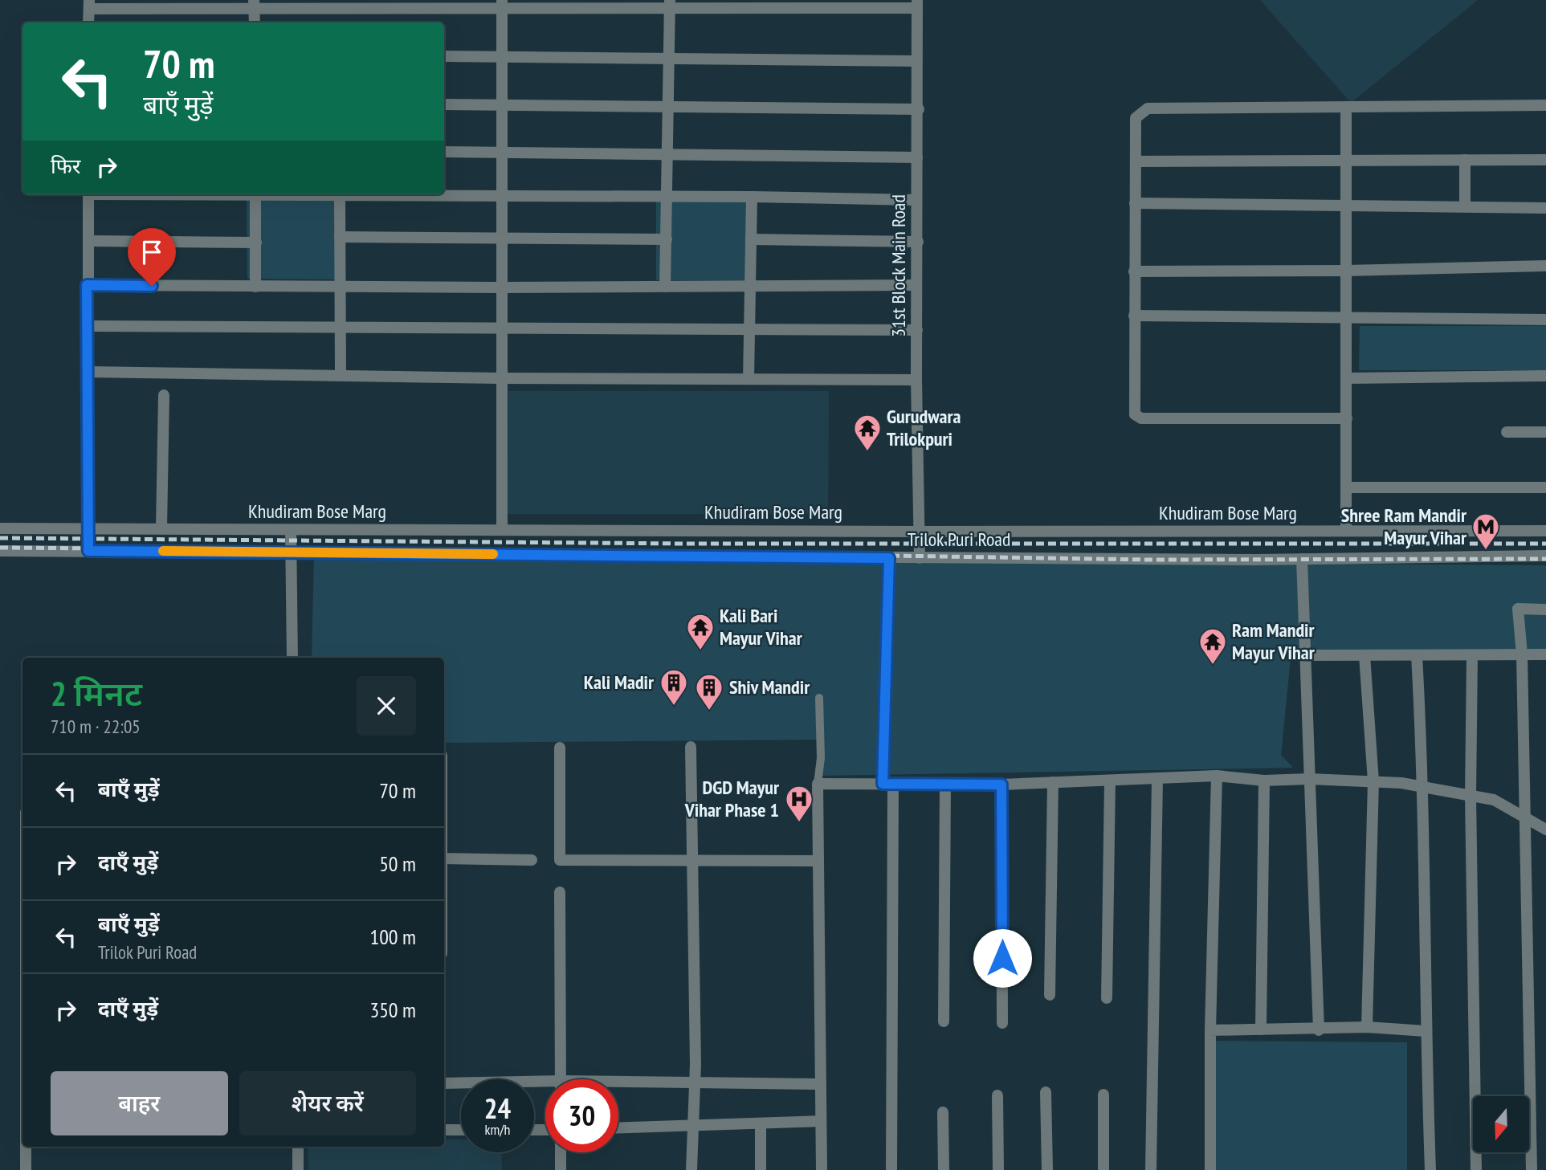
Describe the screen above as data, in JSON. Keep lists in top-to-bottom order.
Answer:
{
  "streets": {
    "street": ["31st Block Main Road", "Khudiram Bose Marg", "Trilok Puri Road"]
  },
  "crossings": [
    ["31st Block Main Road", "Khudiram Bose Marg"],
    ["31st Block Main Road", "Trilok Puri Road"]
  ],
  "places": {
    "temple": ["Gurudwara Trilokpuri", "Kali Bari Mayur Vihar", "Ram Mandir Mayur Vihar"],
    "metro station": ["Shree Ram Mandir Mayur Vihar"],
    "building": ["Kali Madir", "Shiv Mandir"],
    "hospital": ["DGD Mayur Vihar Phase 1"]
  },
  "north": "bottom",
  "page": {
    "turn": ["70 m", "बाएँ मुड़ें"],
    "then": "फिर",
    "heading": ["2 मिनट", "710 m · 22:05"],
    "list": [
      {
        "name": "बाएँ मुड़ें",
        "value": "70 m"
      },
      {
        "name": "दाएँ मुड़ें",
        "value": "50 m"
      },
      {
        "name": "बाएँ मुड़ें",
        "note": "Trilok Puri Road",
        "value": "100 m"
      },
      {
        "name": "दाएँ मुड़ें",
        "value": "350 m"
      }
    ],
    "buttons": ["बाहर", "शेयर करें"],
    "speed": "24 km/h",
    "limit": "30"
  }
}
